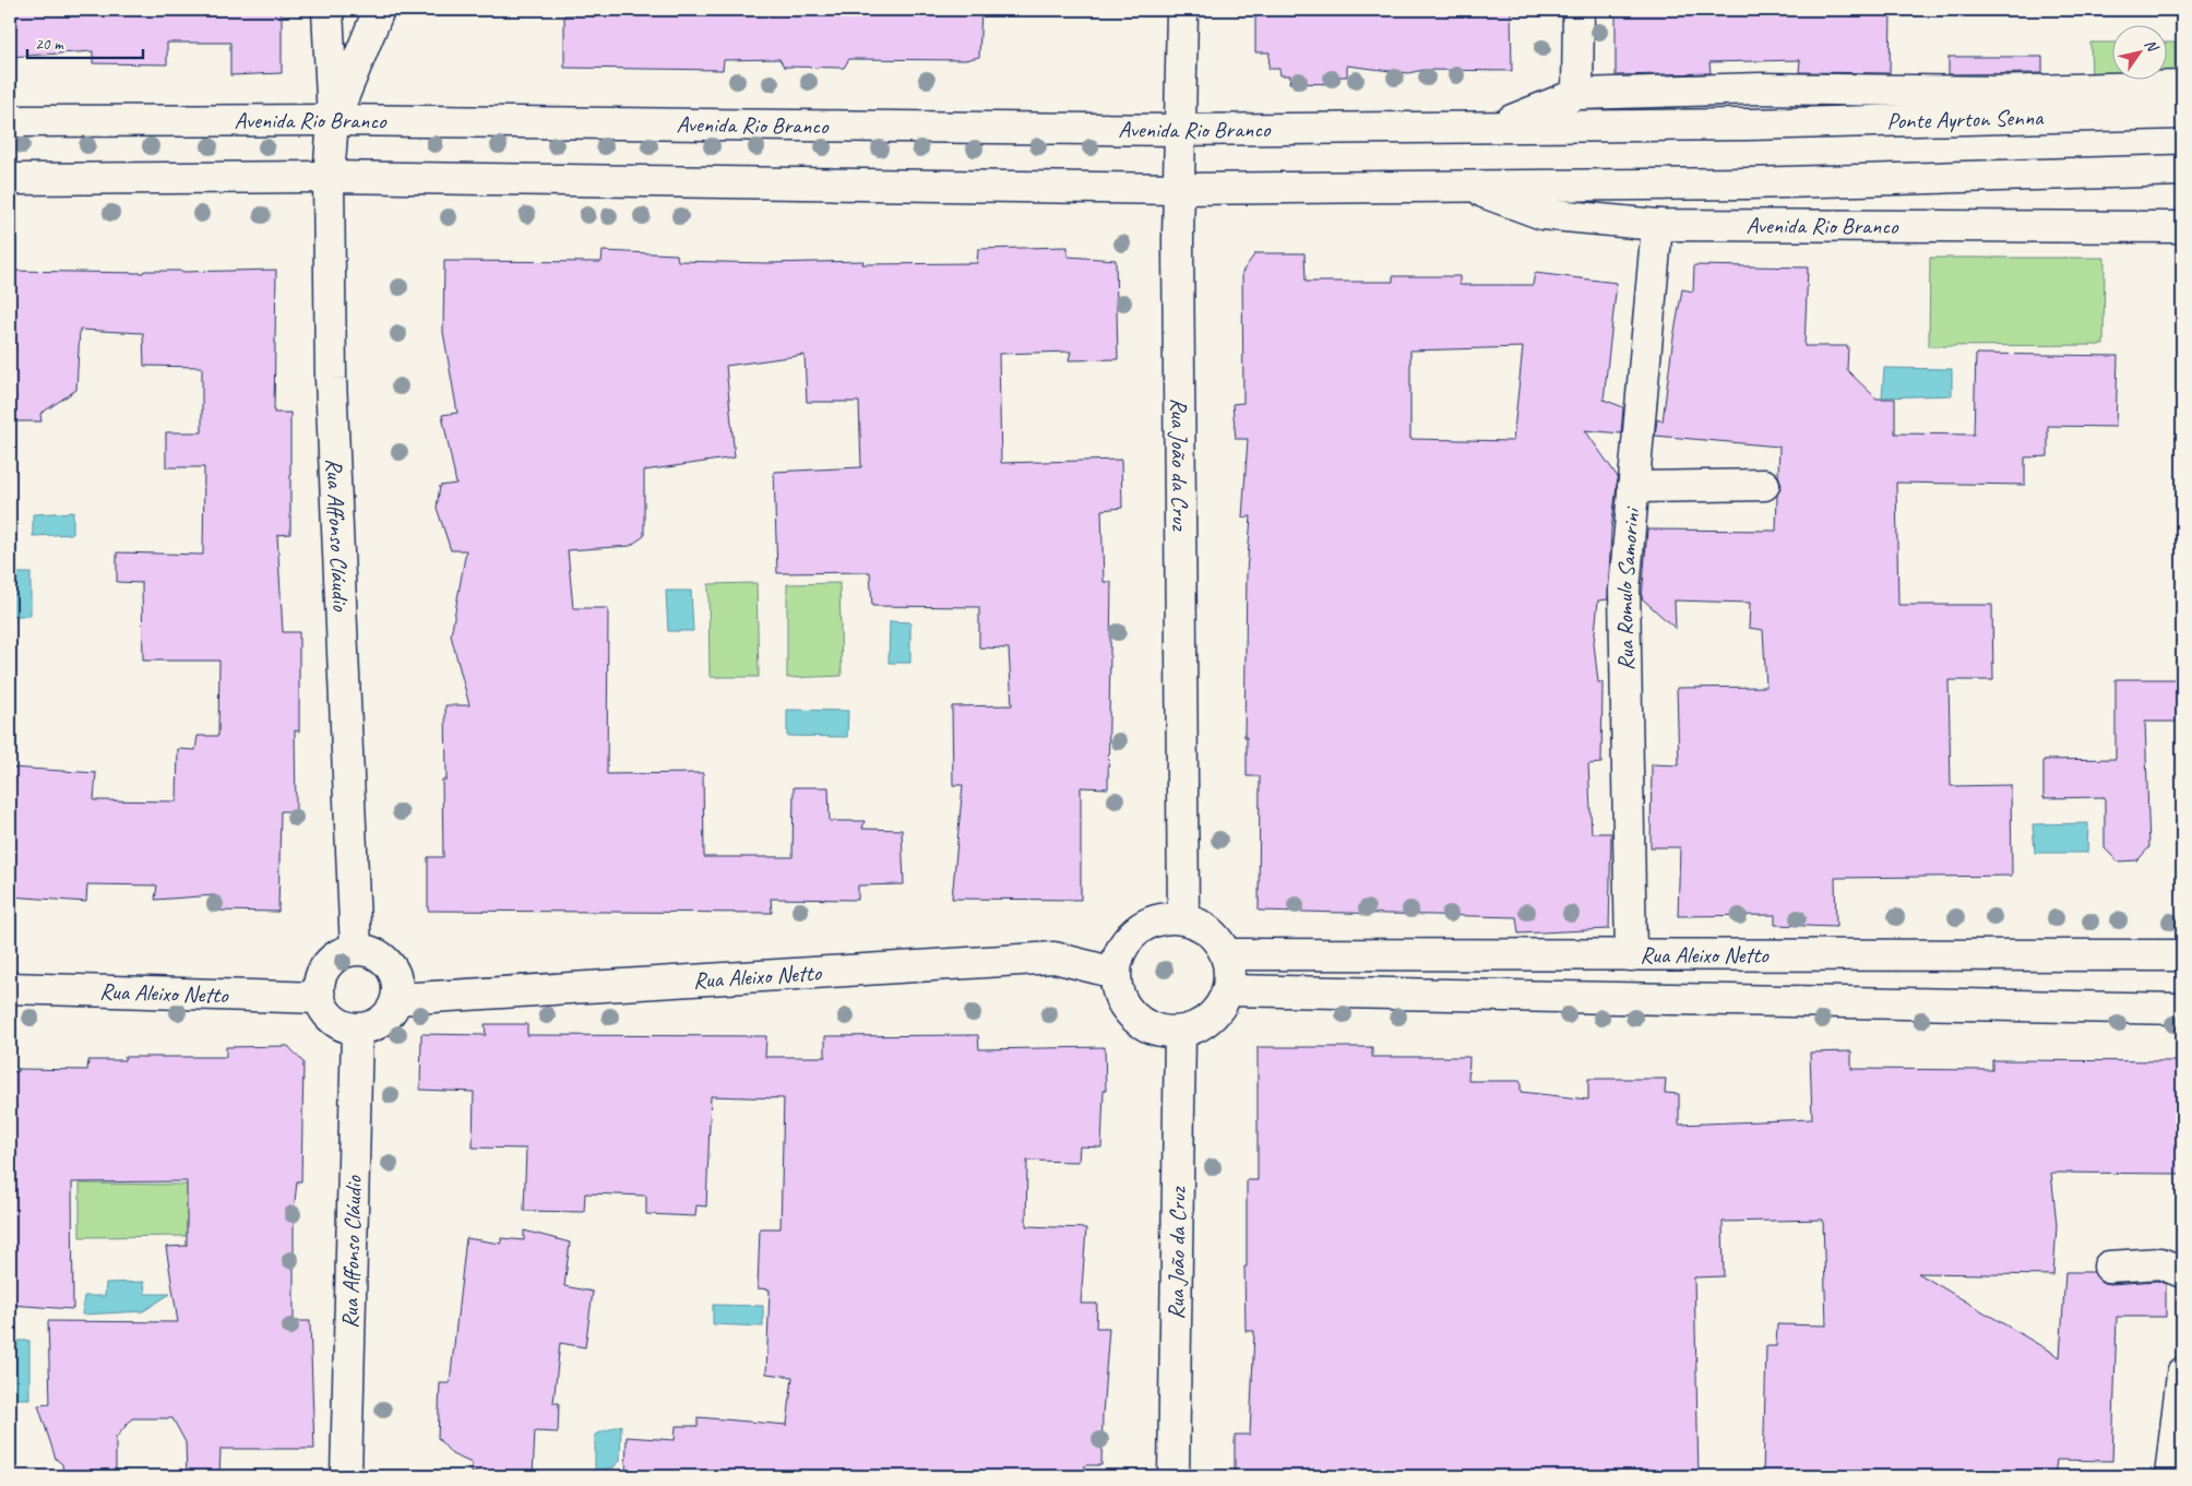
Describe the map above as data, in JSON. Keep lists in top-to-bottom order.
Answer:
{
  "streets": {
    "street": [
      "Ponte Ayrton Senna",
      "Avenida Rio Branco",
      "Rua João da Cruz",
      "Rua Affonso Cláudio",
      "Rua Romulo Samorini",
      "Rua Aleixo Netto"
    ]
  },
  "crossings": [
    ["Ponte Ayrton Senna", "Avenida Rio Branco"],
    ["Avenida Rio Branco", "Rua João da Cruz"],
    ["Avenida Rio Branco", "Rua Affonso Cláudio"],
    ["Avenida Rio Branco", "Rua Romulo Samorini"],
    ["Rua João da Cruz", "Rua Aleixo Netto"],
    ["Rua Affonso Cláudio", "Rua Aleixo Netto"],
    ["Rua Romulo Samorini", "Rua Aleixo Netto"]
  ],
  "scale_bar": "20 m",
  "north": "top right"
}
